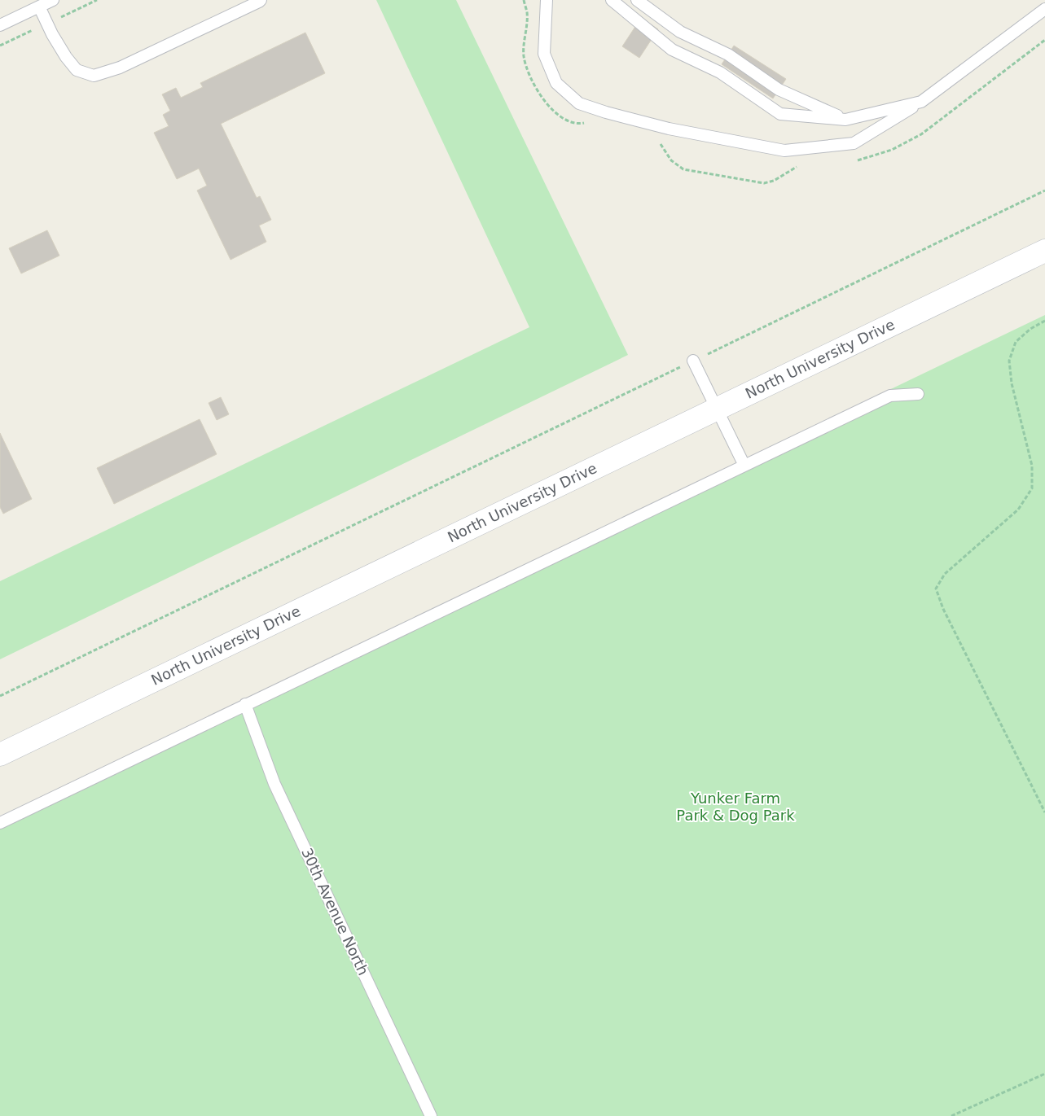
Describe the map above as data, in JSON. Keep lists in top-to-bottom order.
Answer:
{
  "streets": {
    "main road": ["North University Drive"],
    "lane": ["30th Avenue North"]
  },
  "parks": ["Yunker Farm Park & Dog Park"]
}
